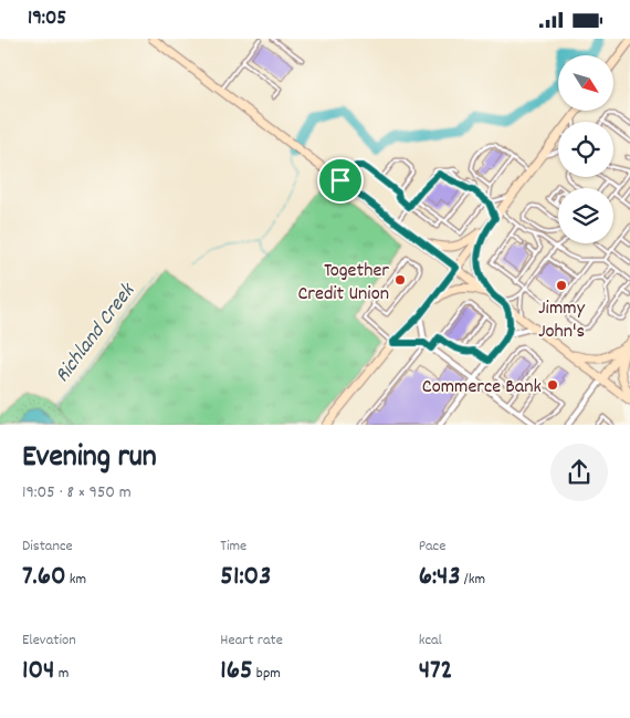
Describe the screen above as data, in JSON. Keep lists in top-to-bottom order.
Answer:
{
  "water": ["Richland Creek"],
  "places": ["Together Credit Union", "Jimmy John's", "Commerce Bank"],
  "north": "bottom right",
  "page": {
    "status": "19:05",
    "heading": ["Evening run", "19:05 · 8 × 950 m"],
    "stats": [
      ["Distance", "7.60 km"],
      ["Time", "51:03"],
      ["Pace", "6:43 /km"],
      ["Elevation", "104 m"],
      ["Heart rate", "165 bpm"],
      ["kcal", "472"]
    ]
  }
}
